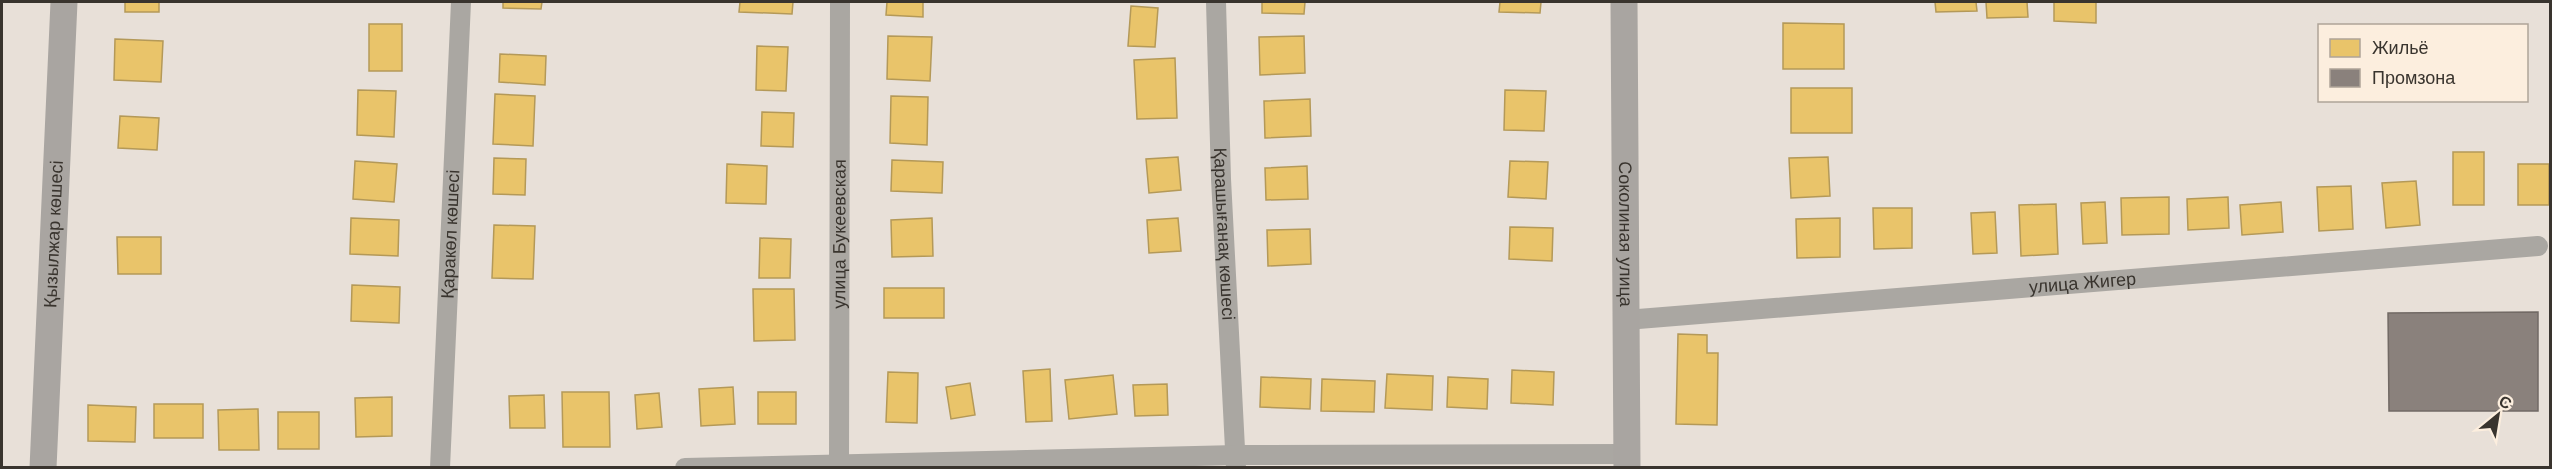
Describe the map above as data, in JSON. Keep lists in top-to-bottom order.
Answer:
{
  "streets": {
    "street": [
      "Қызылжар көшесі",
      "улица Букеевская",
      "Соколиная улица",
      "Қаракөл көшесі",
      "Қарашығанақ көшесі",
      "улица Жигер"
    ]
  },
  "crossings": [
    ["Соколиная улица", "улица Жигер"]
  ],
  "legend": ["Жильё", "Промзона"],
  "north": "top right"
}
